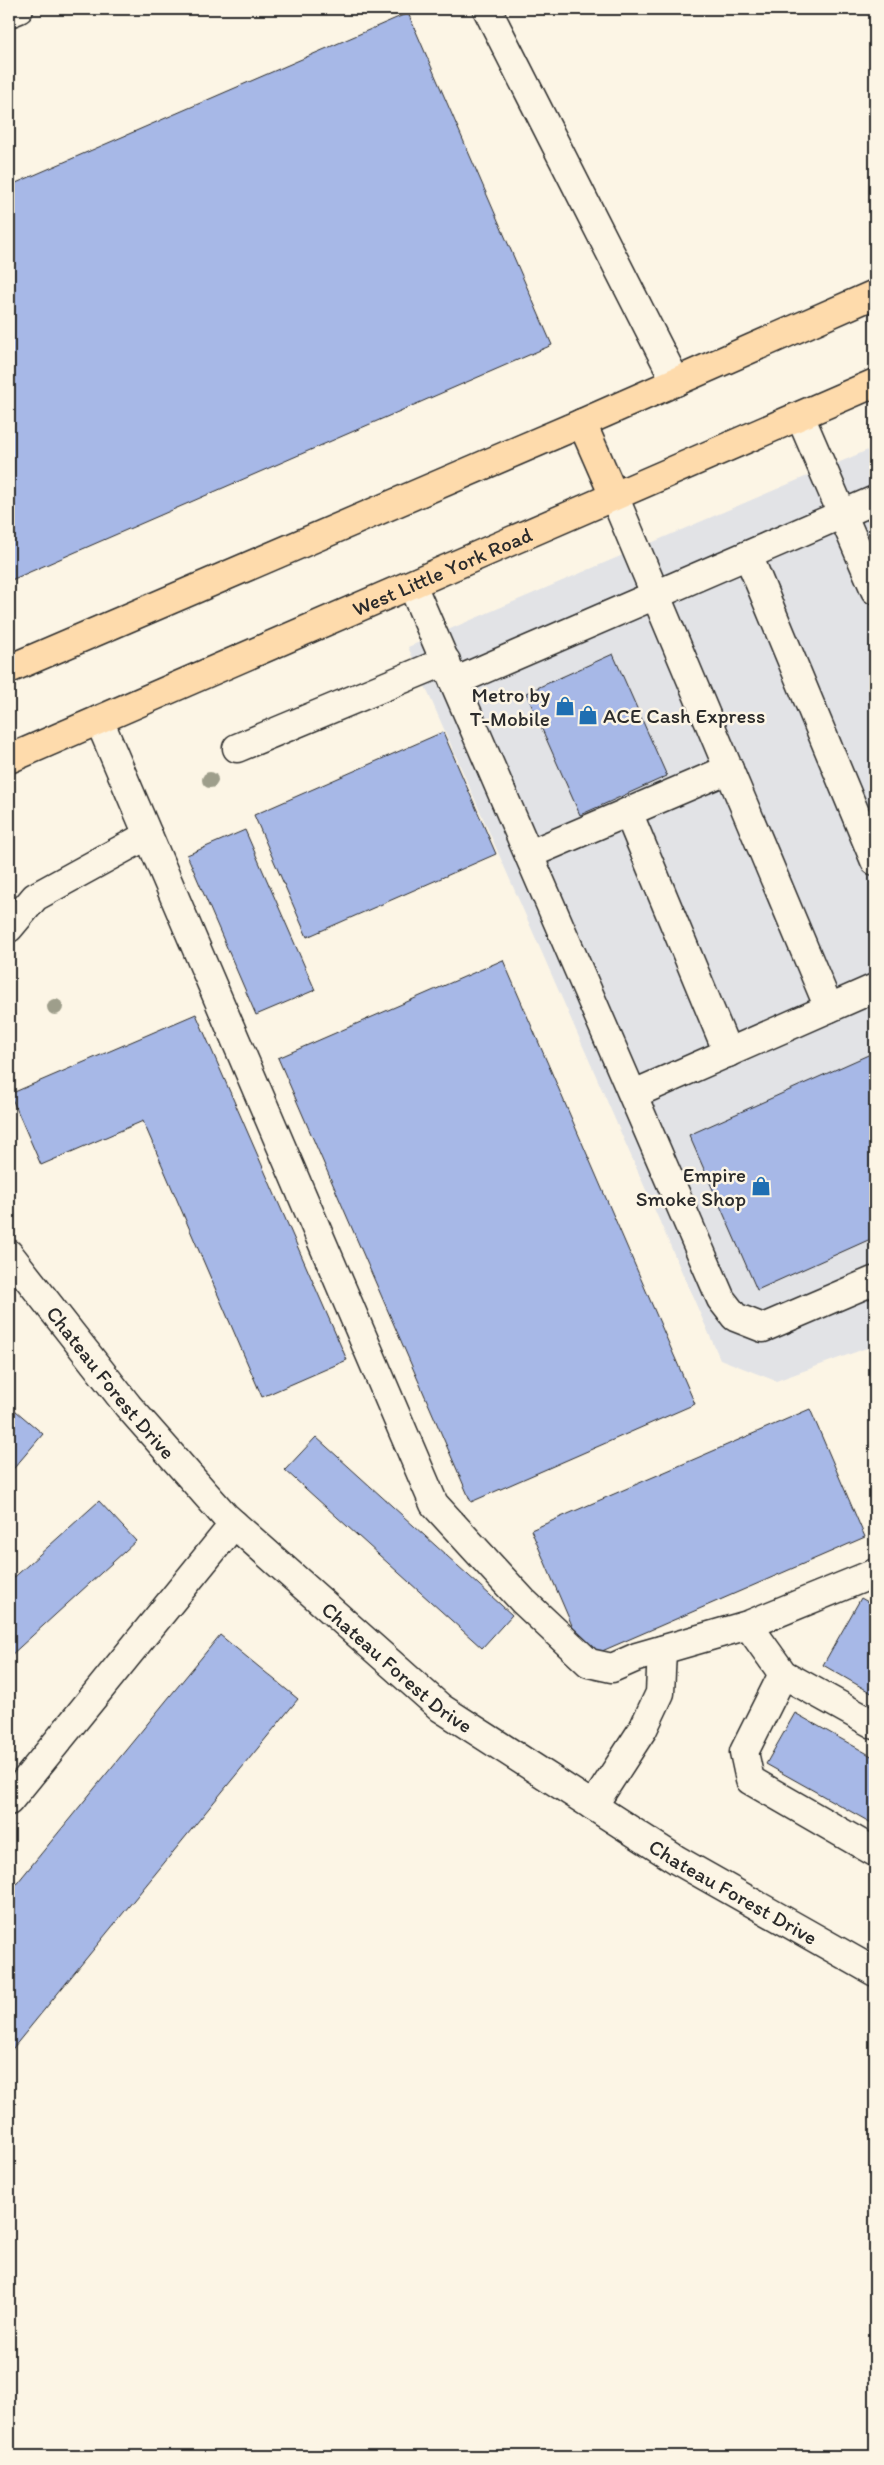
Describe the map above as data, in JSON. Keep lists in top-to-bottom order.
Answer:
{
  "streets": {
    "main road": ["West Little York Road"],
    "street": ["Chateau Forest Drive"]
  },
  "places": {
    "shop": ["Metro by T-Mobile", "ACE Cash Express", "Empire Smoke Shop"]
  }
}
